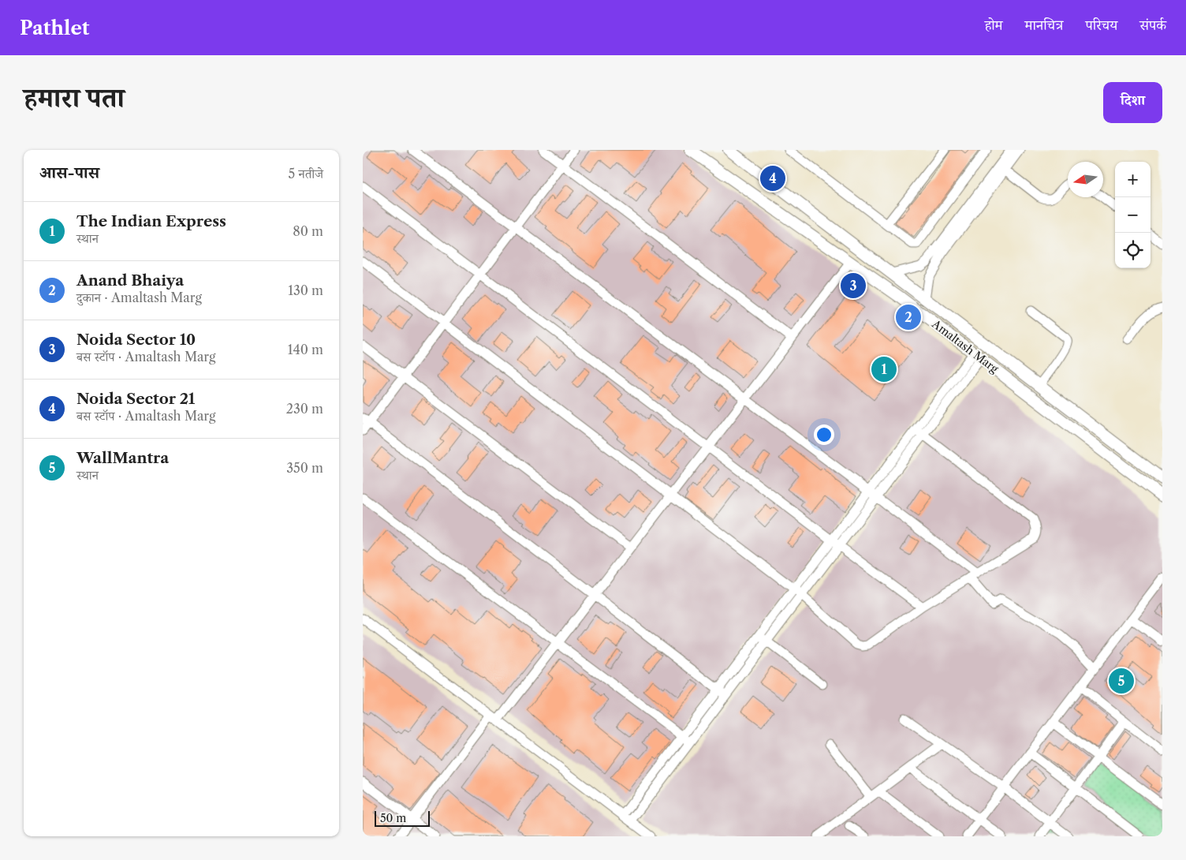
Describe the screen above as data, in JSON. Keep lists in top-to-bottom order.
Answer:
{
  "streets": {
    "main road": ["Amaltash Marg"]
  },
  "scale_bar": "50 m",
  "north": "left",
  "page": {
    "header": "Pathlet",
    "nav": [
      "होम",
      "मानचित्र",
      "परिचय",
      "संपर्क"
    ],
    "title": "हमारा पता",
    "buttons": "दिशा",
    "heading": ["आस-पास", "5 नतीजे"],
    "map_buttons": ["+", "−"],
    "pins": [
      "4",
      "3",
      "2",
      "1",
      "5"
    ],
    "list": [
      {
        "mark": "1",
        "name": "The Indian Express",
        "note": "स्थान",
        "value": "80 m"
      },
      {
        "mark": "2",
        "name": "Anand Bhaiya",
        "note": "दुकान · Amaltash Marg",
        "value": "130 m"
      },
      {
        "mark": "3",
        "name": "Noida Sector 10",
        "note": "बस स्टॉप · Amaltash Marg",
        "value": "140 m"
      },
      {
        "mark": "4",
        "name": "Noida Sector 21",
        "note": "बस स्टॉप · Amaltash Marg",
        "value": "230 m"
      },
      {
        "mark": "5",
        "name": "WallMantra",
        "note": "स्थान",
        "value": "350 m"
      }
    ],
    "scale": "50 m"
  }
}
